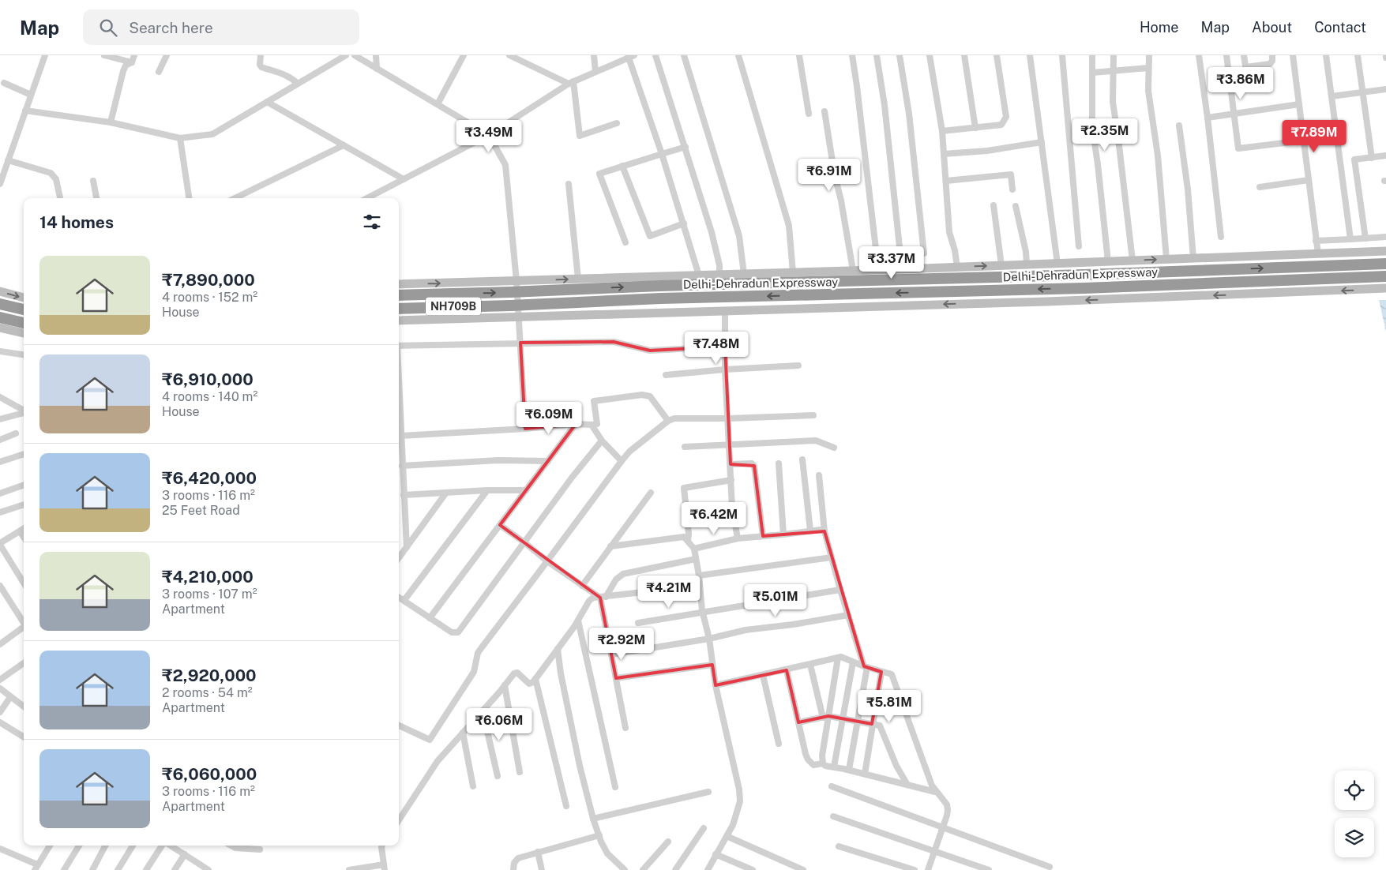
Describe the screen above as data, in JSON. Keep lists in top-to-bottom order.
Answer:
{
  "streets": {
    "highway": ["Delhi-Dehradun Expressway", "NH709B"]
  },
  "page": {
    "header": "Map",
    "search": "Search here",
    "nav": [
      "Home",
      "Map",
      "About",
      "Contact"
    ],
    "price": [
      "₹3.86M",
      "₹2.35M",
      "₹3.49M",
      "₹7.89M",
      "₹6.91M",
      "₹3.37M",
      "₹7.48M",
      "₹6.09M",
      "₹6.42M",
      "₹4.21M",
      "₹5.01M",
      "₹2.92M",
      "₹5.81M",
      "₹6.06M"
    ],
    "heading": "14 homes",
    "list": [
      {
        "name": "₹7,890,000",
        "note": "4 rooms · 152 m² · House"
      },
      {
        "name": "₹6,910,000",
        "note": "4 rooms · 140 m² · House"
      },
      {
        "name": "₹6,420,000",
        "note": "3 rooms · 116 m² · 25 Feet Road"
      },
      {
        "name": "₹4,210,000",
        "note": "3 rooms · 107 m² · Apartment"
      },
      {
        "name": "₹2,920,000",
        "note": "2 rooms · 54 m² · Apartment"
      },
      {
        "name": "₹6,060,000",
        "note": "3 rooms · 116 m² · Apartment"
      }
    ]
  }
}
